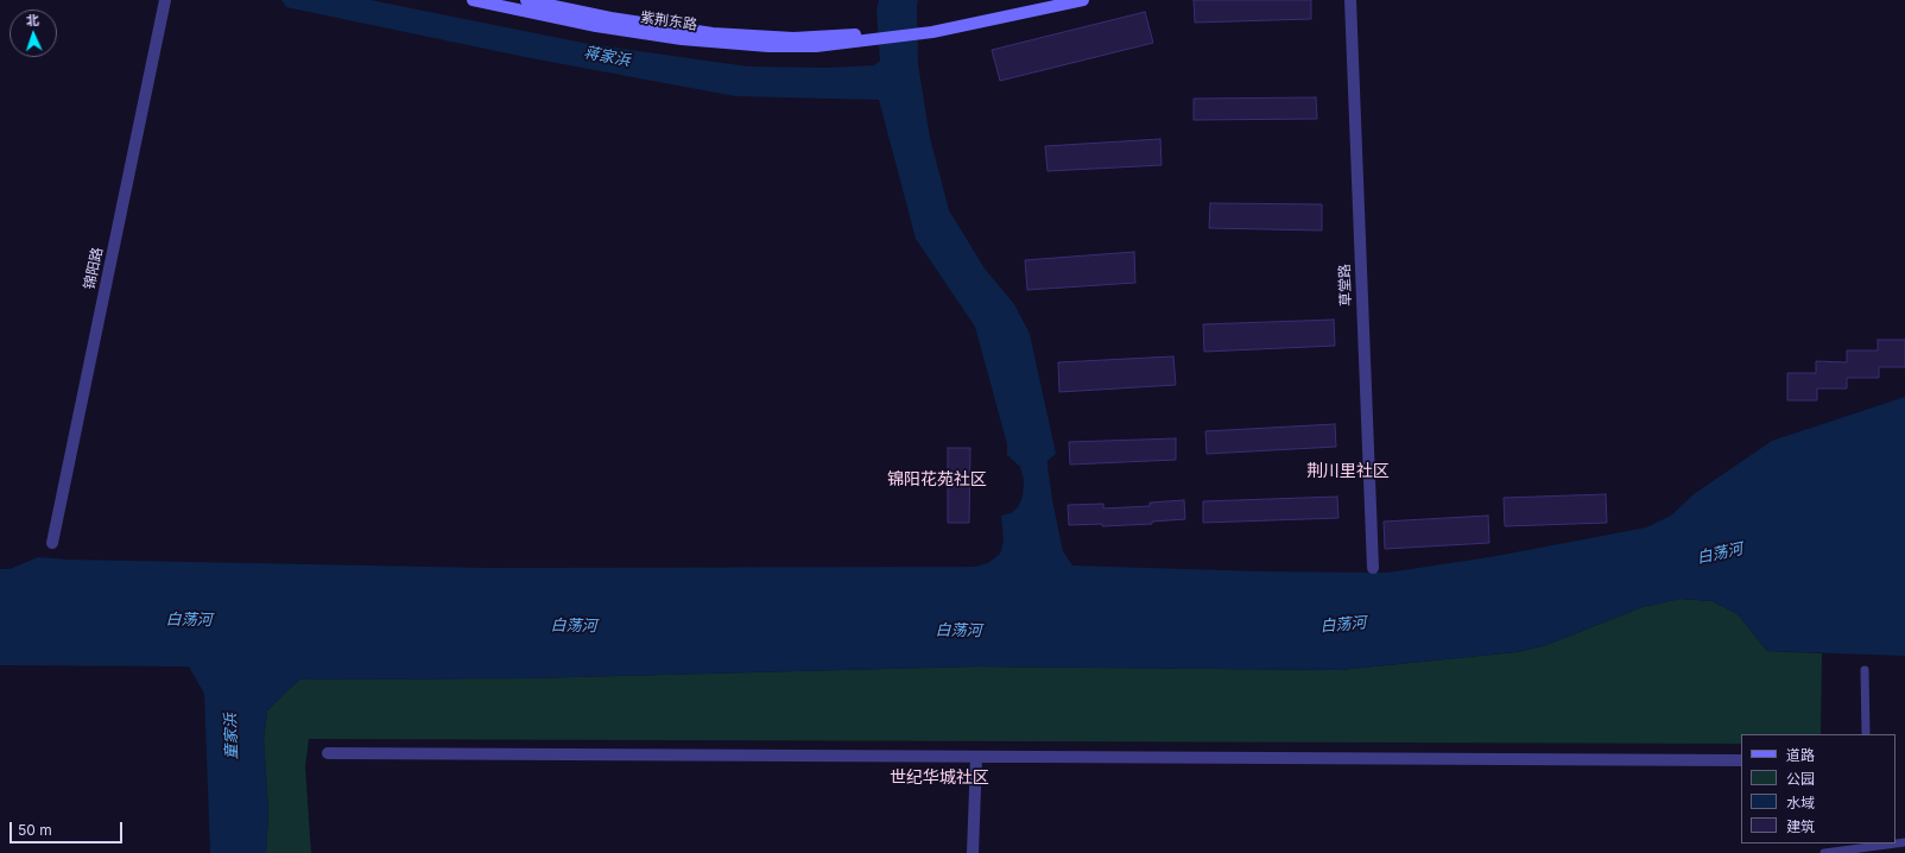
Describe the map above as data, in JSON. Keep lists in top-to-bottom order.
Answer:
{
  "streets": {
    "street": ["紫荆东路", "锦阳路", "草堂路"]
  },
  "districts": ["荆川里社区", "锦阳花苑社区", "世纪华城社区"],
  "water": ["蒋家浜", "白荡河", "童家浜"],
  "legend": [
    "道路",
    "公园",
    "水域",
    "建筑"
  ],
  "scale_bar": "50 m",
  "north": "top"
}
